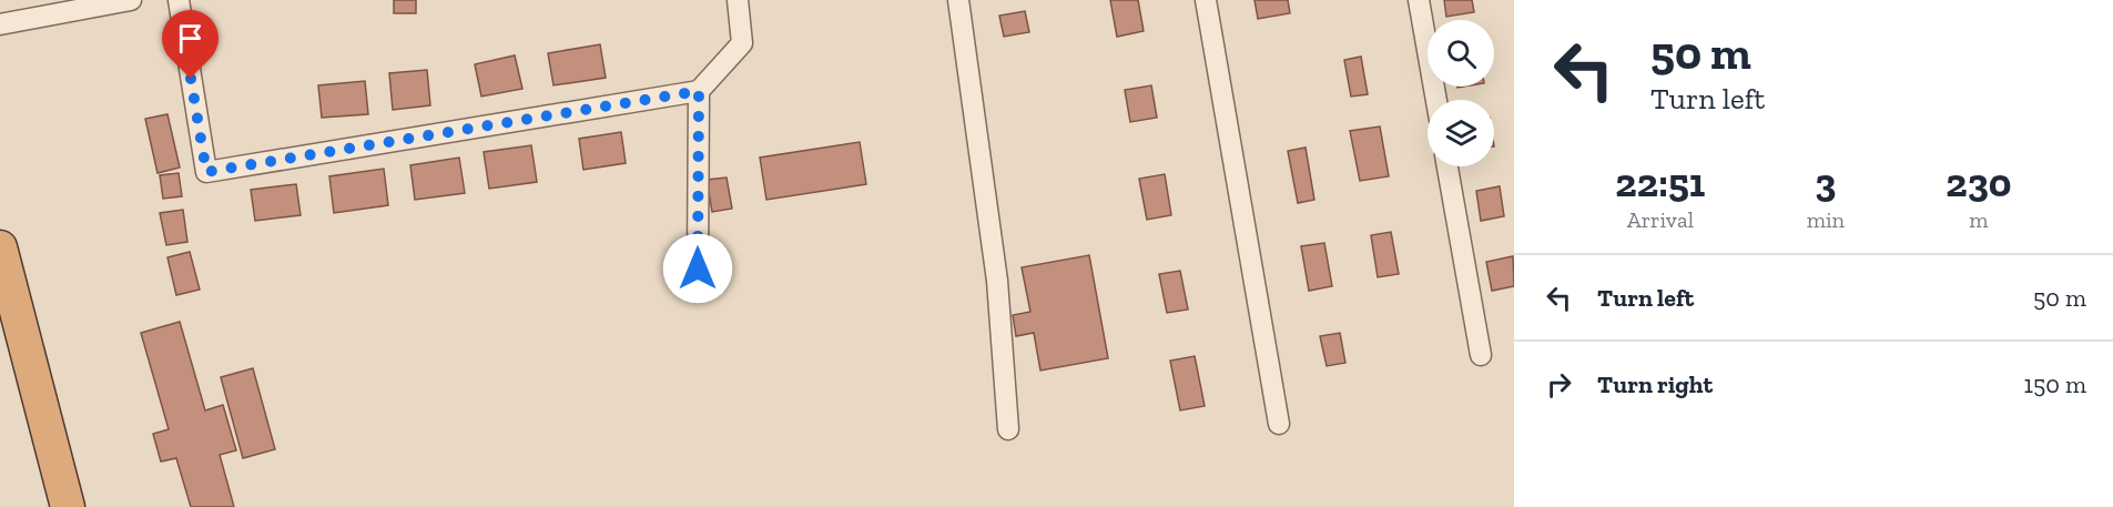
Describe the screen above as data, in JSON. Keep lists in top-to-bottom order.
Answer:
{
  "page": {
    "turn": ["50 m", "Turn left"],
    "eta": [
      "22:51",
      "Arrival",
      "3",
      "min",
      "230",
      "m"
    ],
    "list": [
      {
        "name": "Turn left",
        "value": "50 m"
      },
      {
        "name": "Turn right",
        "value": "150 m"
      }
    ]
  }
}
